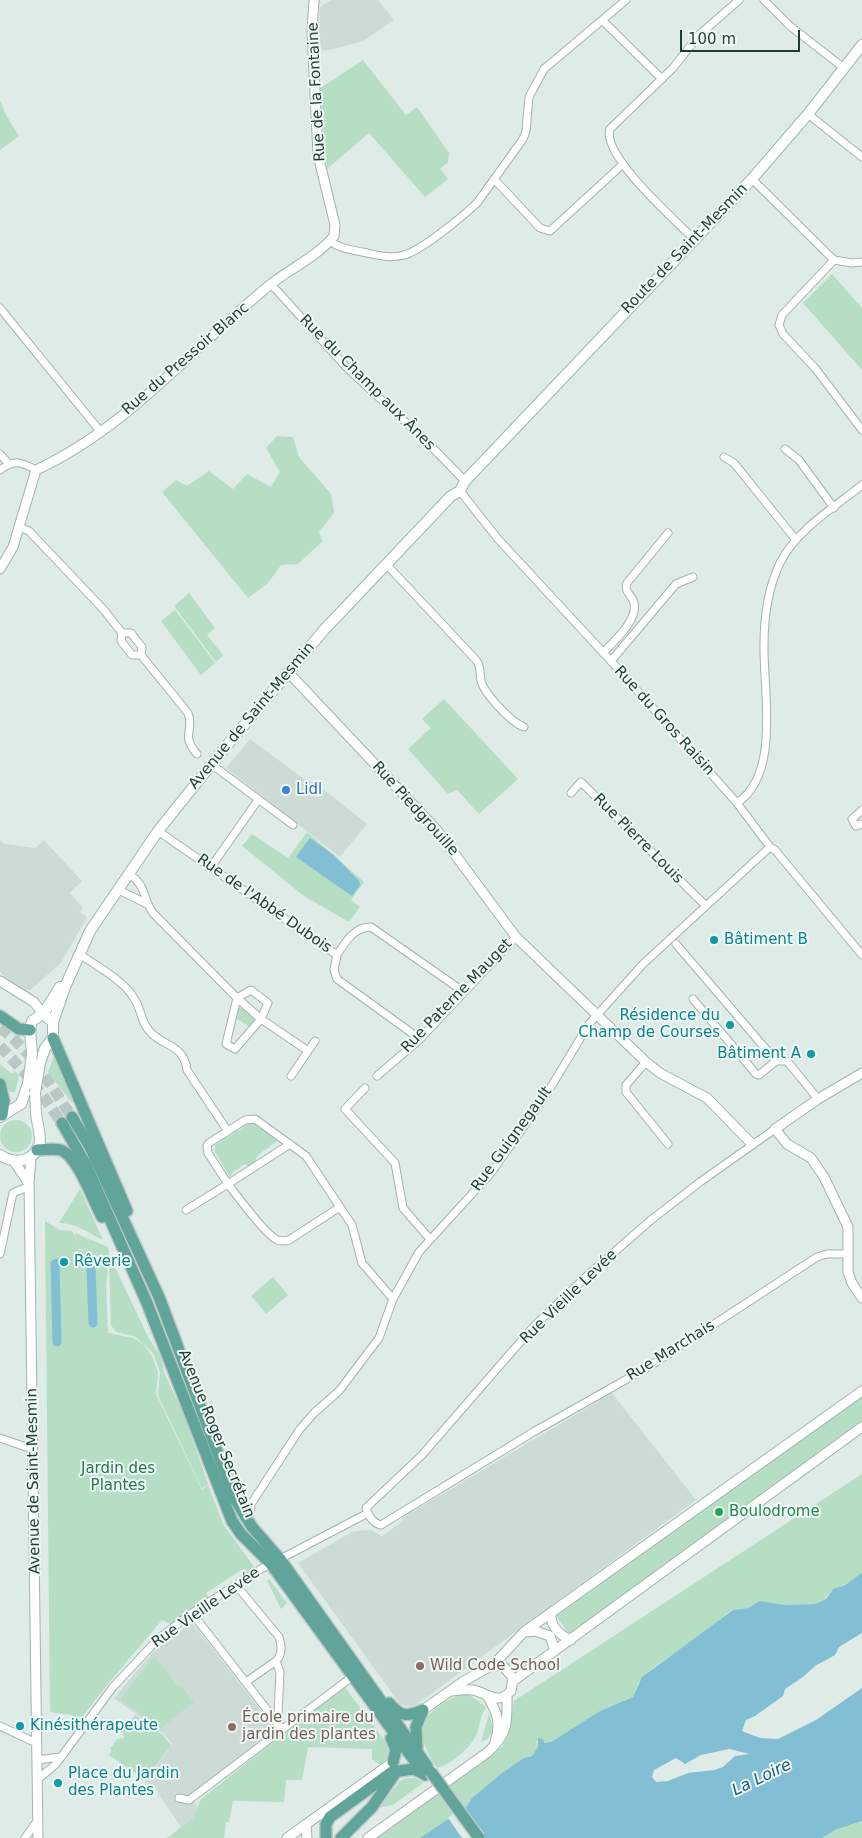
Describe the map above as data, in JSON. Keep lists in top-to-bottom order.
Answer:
{
  "streets": {
    "main road": ["Route de Saint-Mesmin", "Avenue de Saint-Mesmin", "Avenue Roger Secrétain"],
    "street": [
      "Rue de la Fontaine",
      "Rue du Pressoir Blanc",
      "Rue du Champ aux Ânes",
      "Rue du Gros Raisin",
      "Rue Piedgrouille",
      "Rue Pierre Louis",
      "Rue de l'Abbé Dubois",
      "Rue Paterne Mauget",
      "Rue Guignegault",
      "Rue Vieille Levée",
      "Rue Marchais"
    ]
  },
  "crossings": [
    ["Rue de la Fontaine", "Rue du Pressoir Blanc"],
    ["Route de Saint-Mesmin", "Avenue de Saint-Mesmin"],
    ["Rue du Pressoir Blanc", "Rue du Champ aux Ânes"],
    ["Rue du Champ aux Ânes", "Avenue de Saint-Mesmin"],
    ["Rue du Champ aux Ânes", "Rue du Gros Raisin"],
    ["Avenue de Saint-Mesmin", "Rue du Gros Raisin"],
    ["Avenue de Saint-Mesmin", "Rue Piedgrouille"],
    ["Avenue de Saint-Mesmin", "Rue de l'Abbé Dubois"],
    ["Rue du Gros Raisin", "Rue Guignegault"],
    ["Rue Piedgrouille", "Rue Paterne Mauget"],
    ["Rue Piedgrouille", "Rue Guignegault"],
    ["Rue Piedgrouille", "Rue Vieille Levée"],
    ["Rue Pierre Louis", "Rue Guignegault"],
    ["Rue de l'Abbé Dubois", "Rue Paterne Mauget"],
    ["Rue Guignegault", "Avenue Roger Secrétain"],
    ["Rue Vieille Levée", "Rue Marchais"],
    ["Rue Vieille Levée", "Avenue Roger Secrétain"]
  ],
  "water": ["La Loire"],
  "parks": ["Jardin des Plantes"],
  "places": [
    "Lidl",
    "Bâtiment B",
    "Résidence du Champ de Courses",
    "Bâtiment A",
    "Rêverie",
    "Boulodrome",
    "Wild Code School",
    "Kinésithérapeute",
    "École primaire du jardin des plantes",
    "Place du Jardin des Plantes"
  ],
  "scale_bar": "100 m"
}
